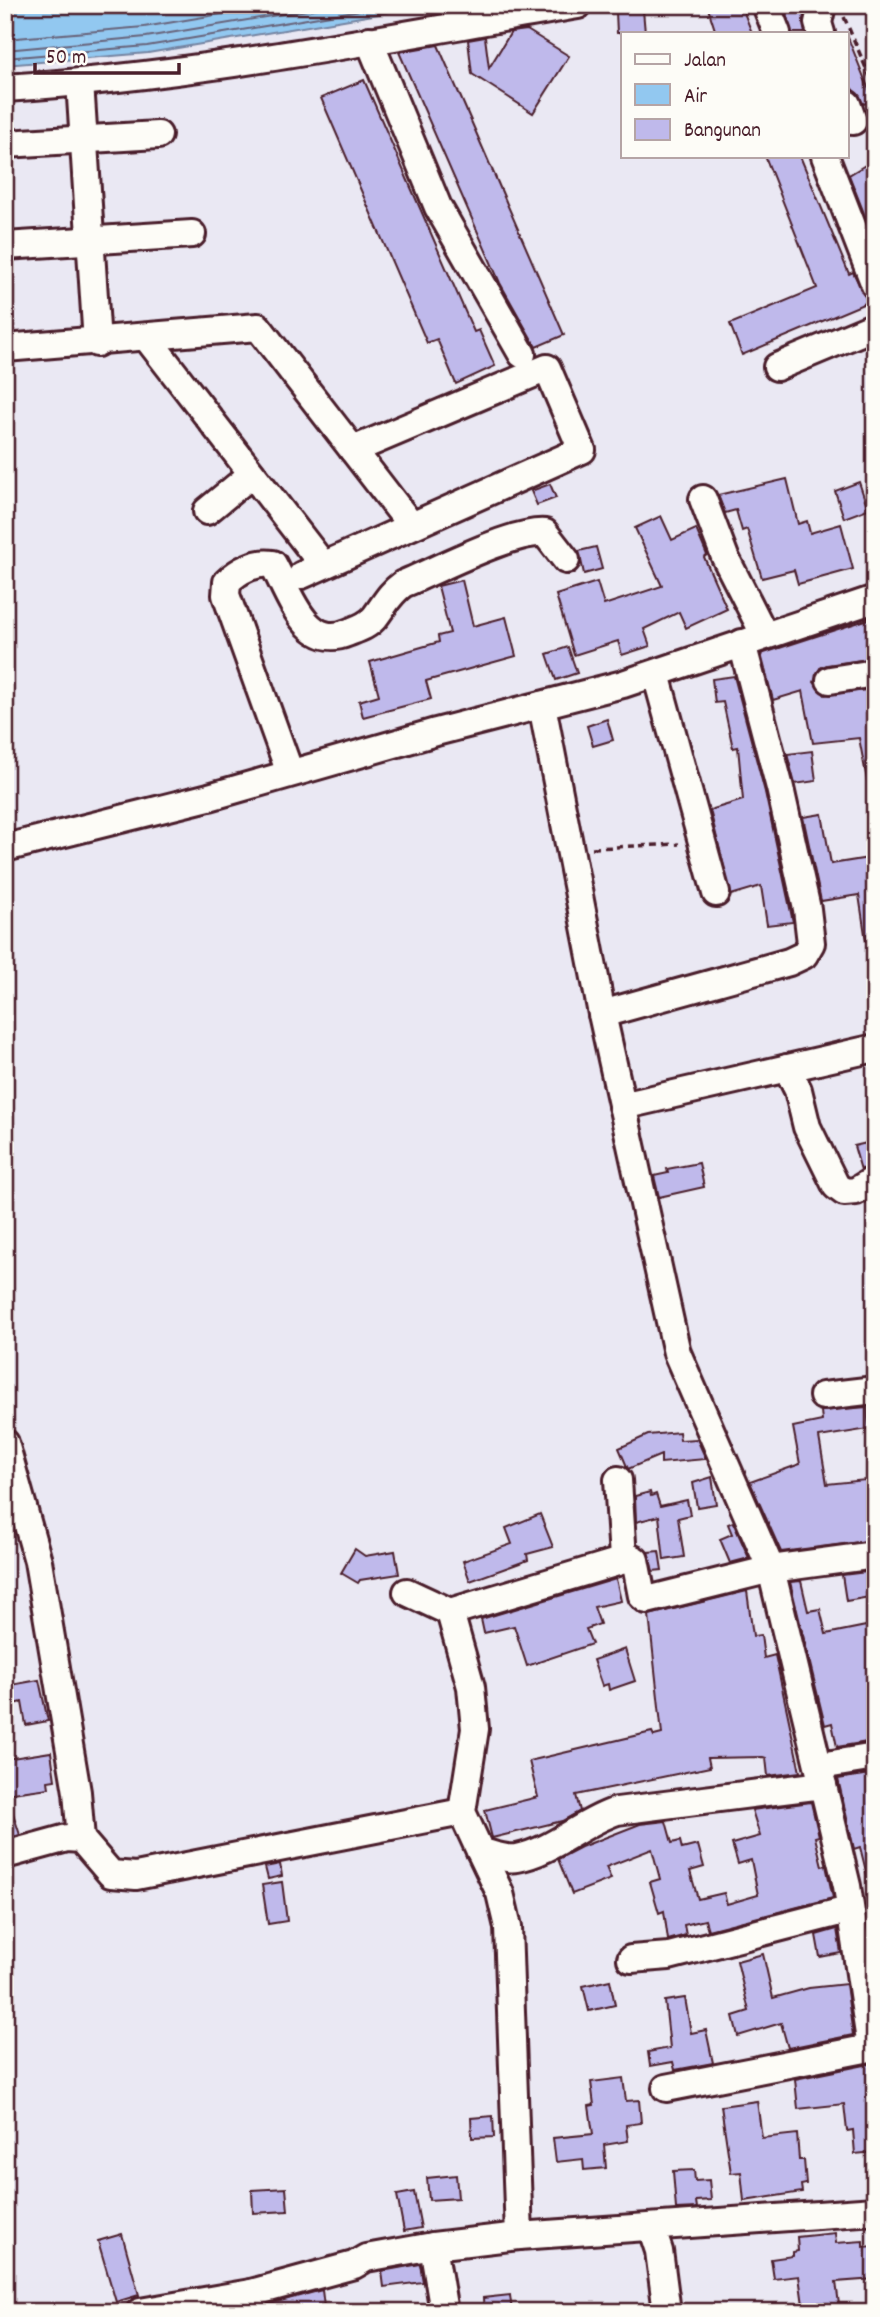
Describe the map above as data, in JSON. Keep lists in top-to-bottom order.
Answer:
{
  "legend": ["Jalan", "Air", "Bangunan"],
  "scale_bar": "50 m"
}
